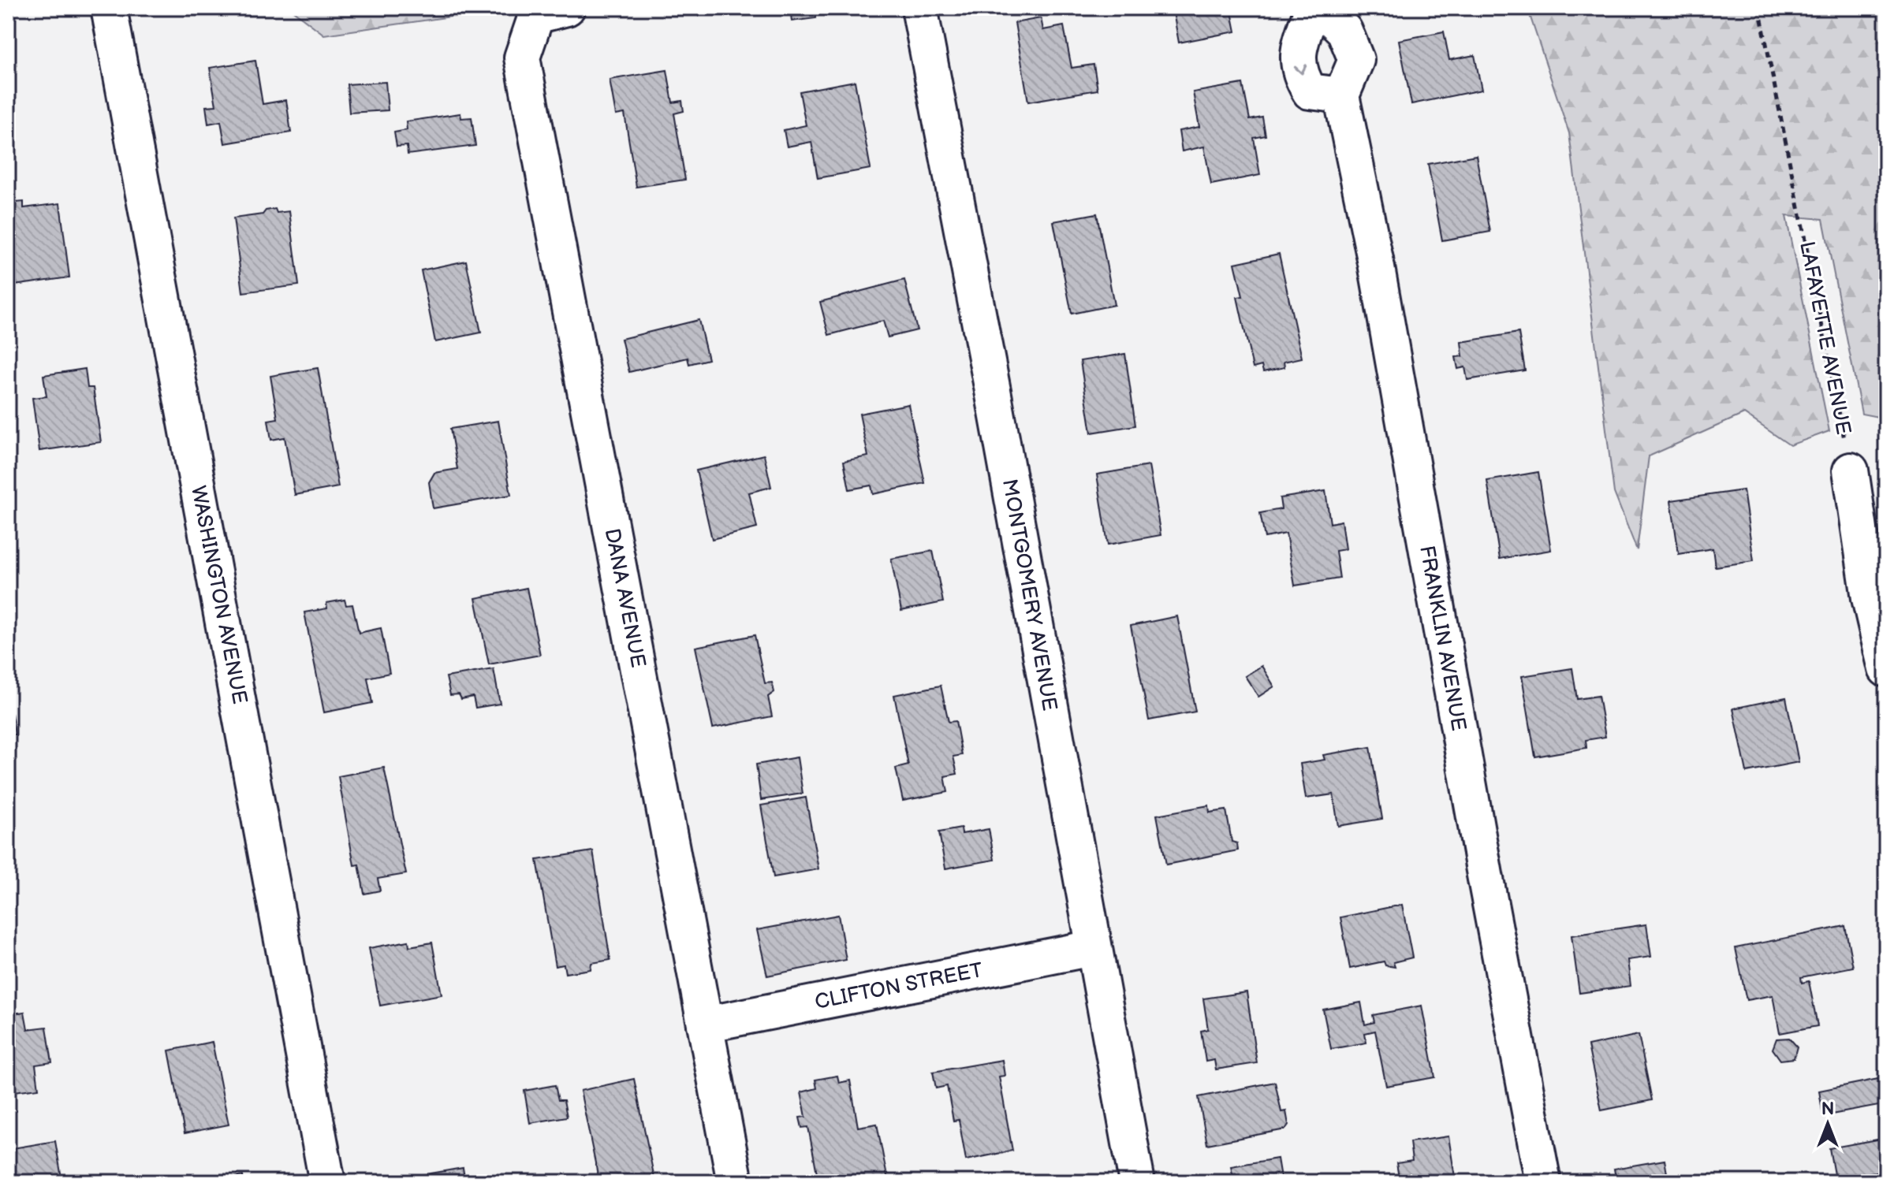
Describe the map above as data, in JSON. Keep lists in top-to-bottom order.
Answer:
{
  "streets": {
    "street": [
      "WASHINGTON AVENUE",
      "MONTGOMERY AVENUE",
      "DANA AVENUE",
      "FRANKLIN AVENUE",
      "CLIFTON STREET"
    ],
    "path": ["LAFAYETTE AVENUE"]
  },
  "crossings": [
    ["MONTGOMERY AVENUE", "CLIFTON STREET"],
    ["DANA AVENUE", "CLIFTON STREET"]
  ],
  "north": "top"
}
